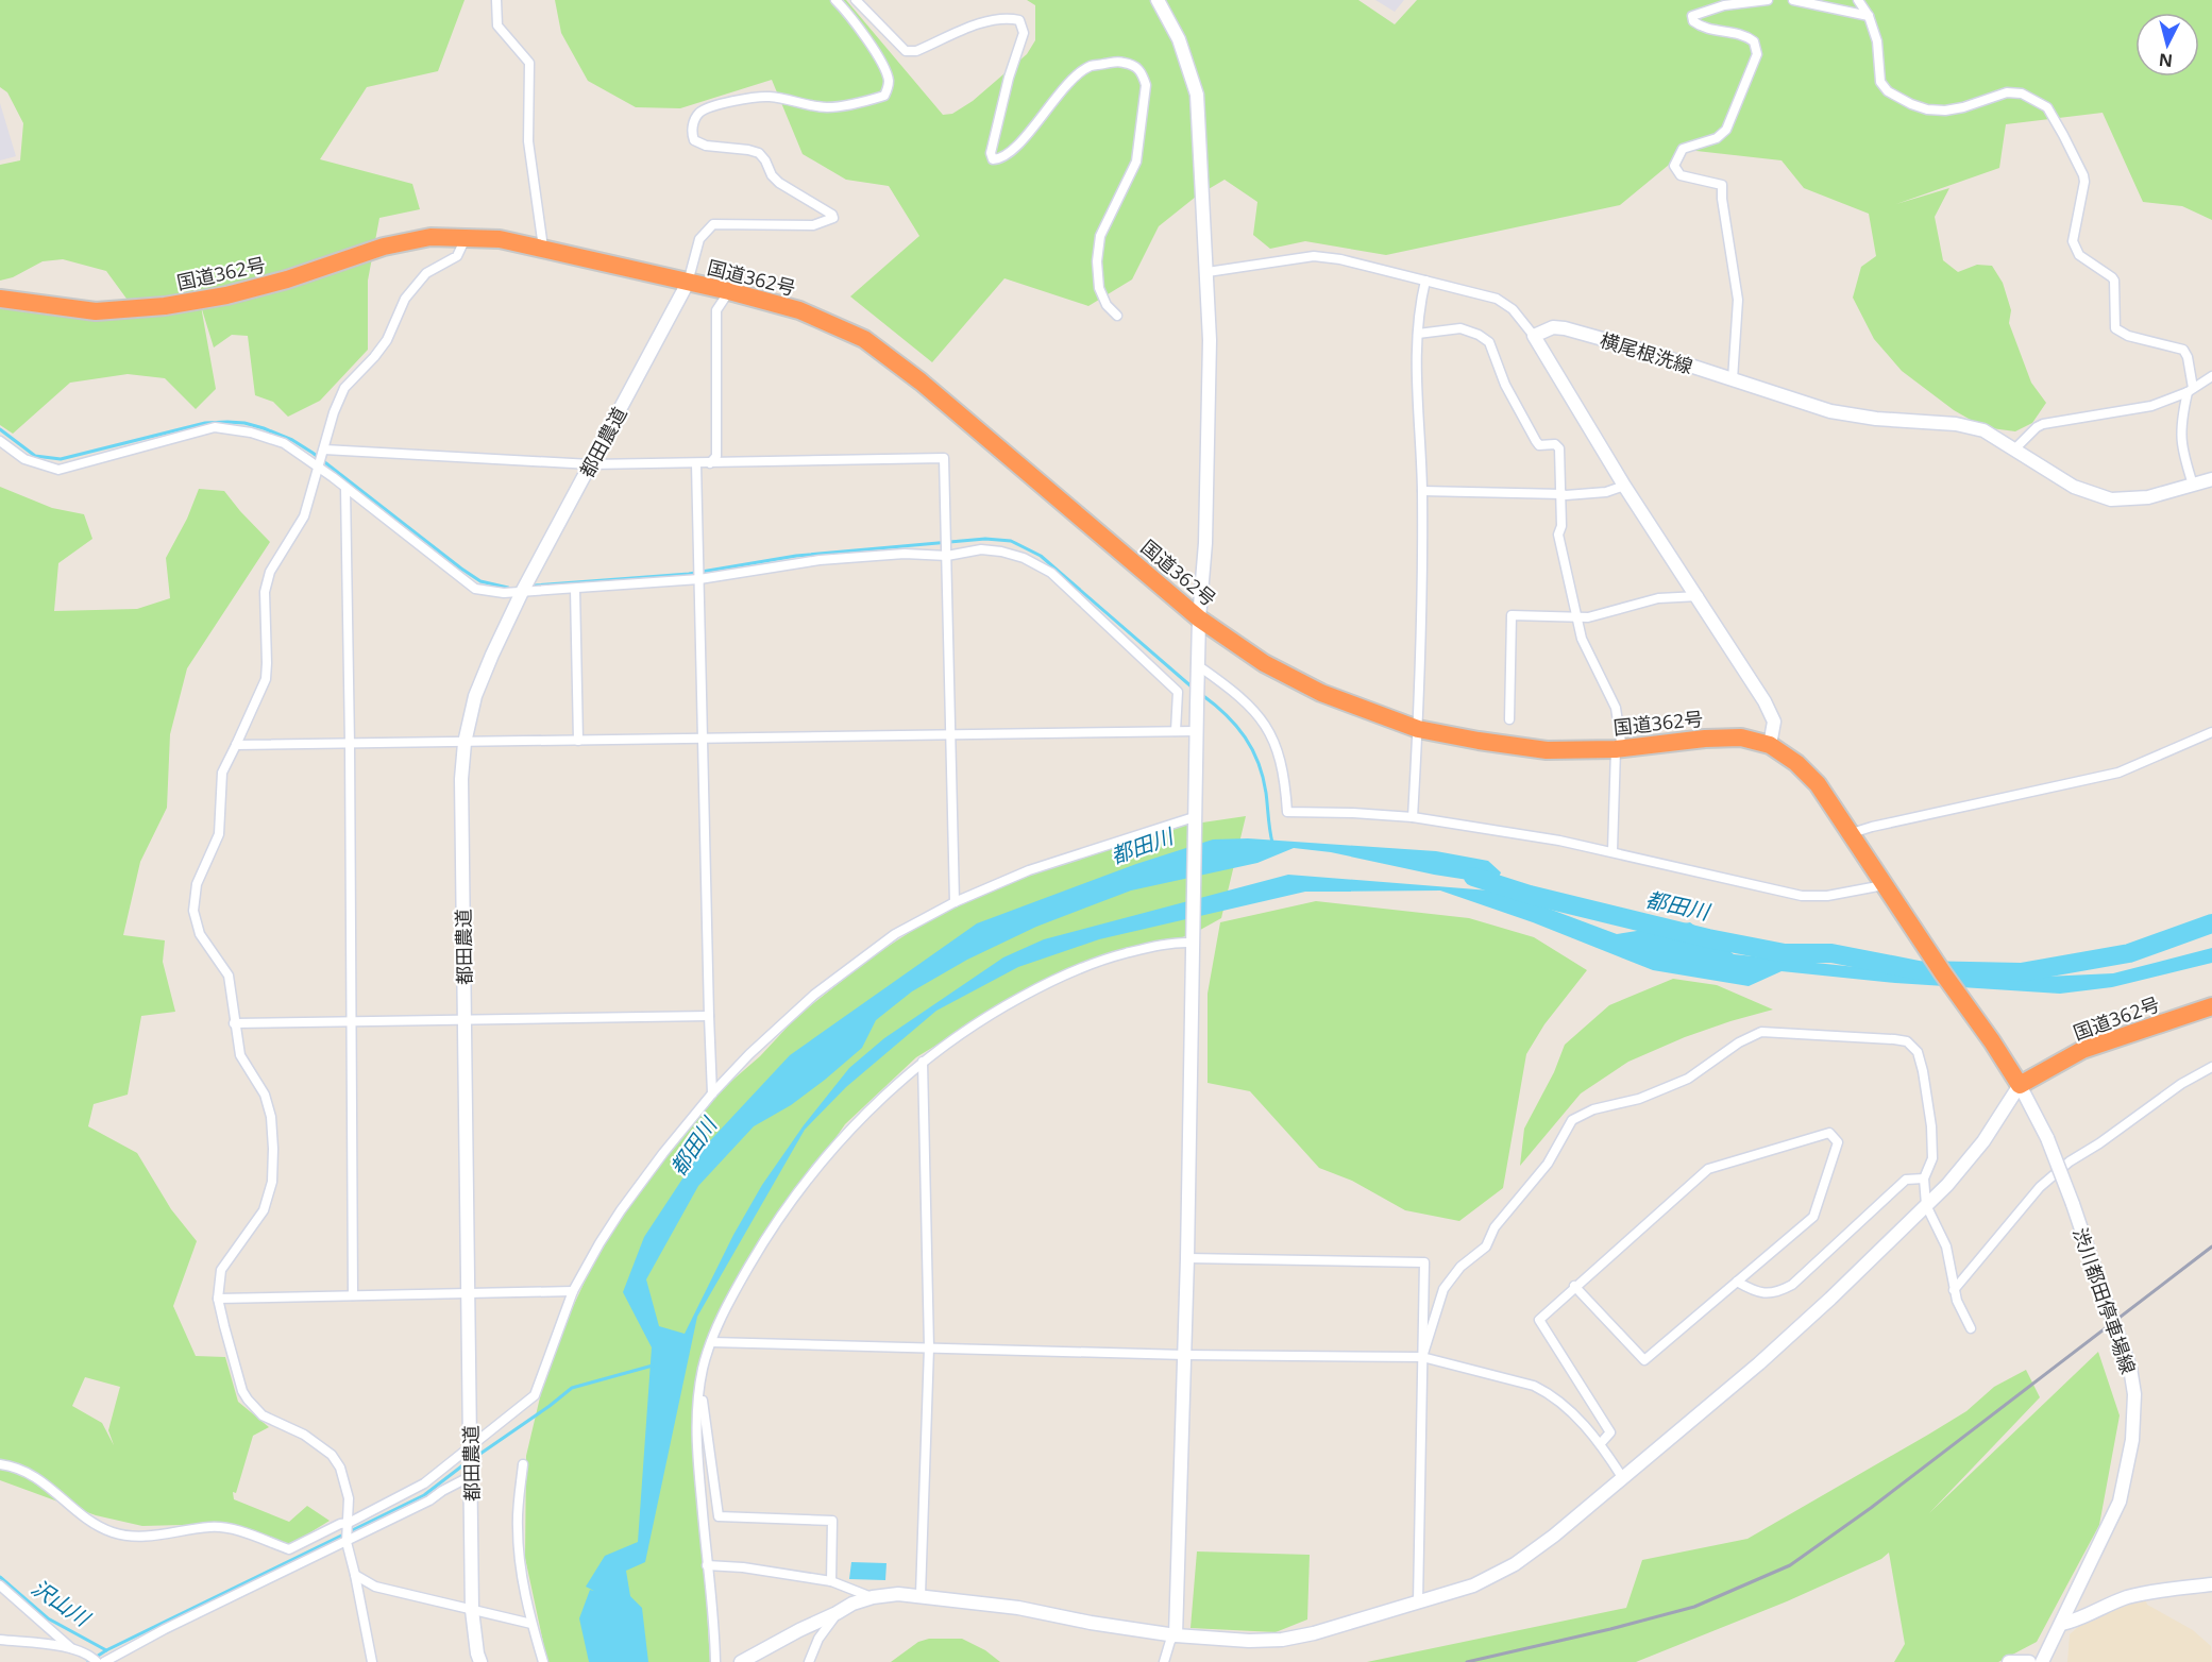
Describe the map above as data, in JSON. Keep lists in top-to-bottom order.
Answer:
{
  "streets": {
    "highway": ["国道362号"],
    "street": ["横尾根洗線", "都田農道", "渋川都田停車場線"]
  },
  "crossings": [
    ["国道362号", "都田農道"],
    ["国道362号", "渋川都田停車場線"]
  ],
  "water": ["都田川", "沢山川"],
  "north": "bottom"
}
